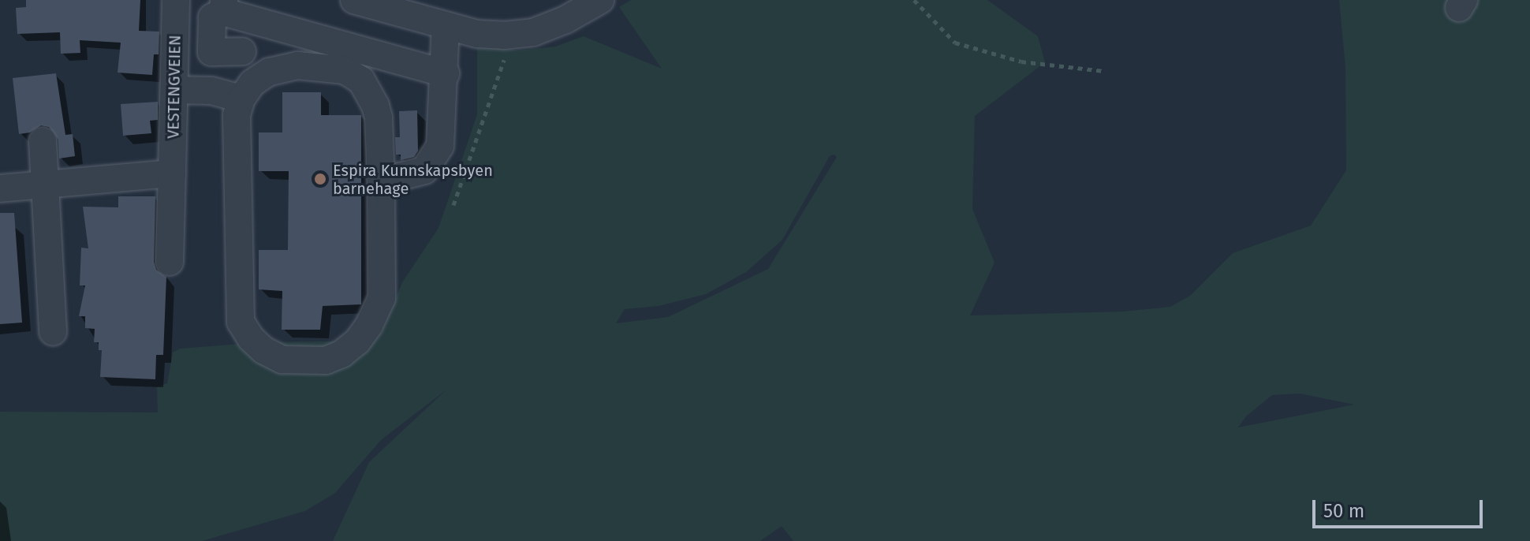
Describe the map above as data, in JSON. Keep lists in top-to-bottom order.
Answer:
{
  "streets": {
    "street": ["VESTENGVEIEN"]
  },
  "places": ["Espira Kunnskapsbyen barnehage"],
  "scale_bar": "50 m"
}
